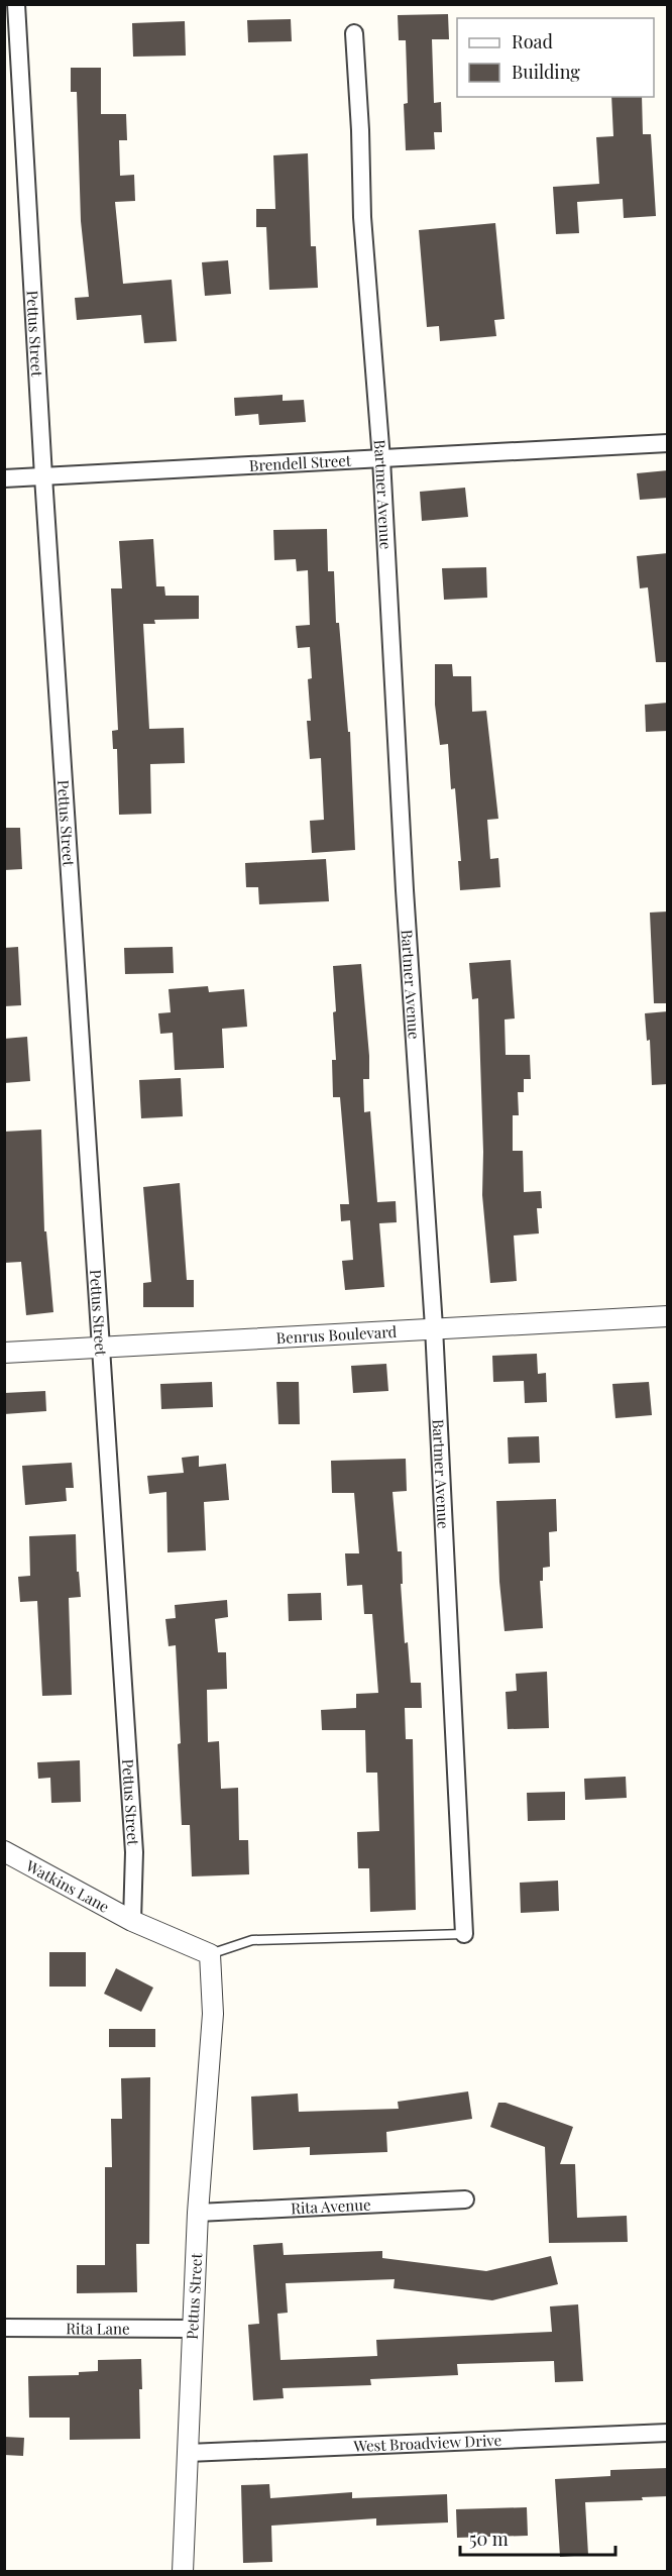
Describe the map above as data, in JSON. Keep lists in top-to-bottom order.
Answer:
{
  "streets": {
    "street": [
      "Pettus Street",
      "Brendell Street",
      "Bartmer Avenue",
      "Benrus Boulevard",
      "Watkins Lane",
      "Rita Avenue",
      "Rita Lane",
      "West Broadview Drive"
    ]
  },
  "crossings": [
    ["Pettus Street", "Brendell Street"],
    ["Pettus Street", "Benrus Boulevard"],
    ["Pettus Street", "Watkins Lane"],
    ["Pettus Street", "Rita Avenue"],
    ["Pettus Street", "Rita Lane"],
    ["Pettus Street", "West Broadview Drive"],
    ["Brendell Street", "Bartmer Avenue"],
    ["Bartmer Avenue", "Benrus Boulevard"]
  ],
  "legend": ["Road", "Building"],
  "scale_bar": "50 m"
}
